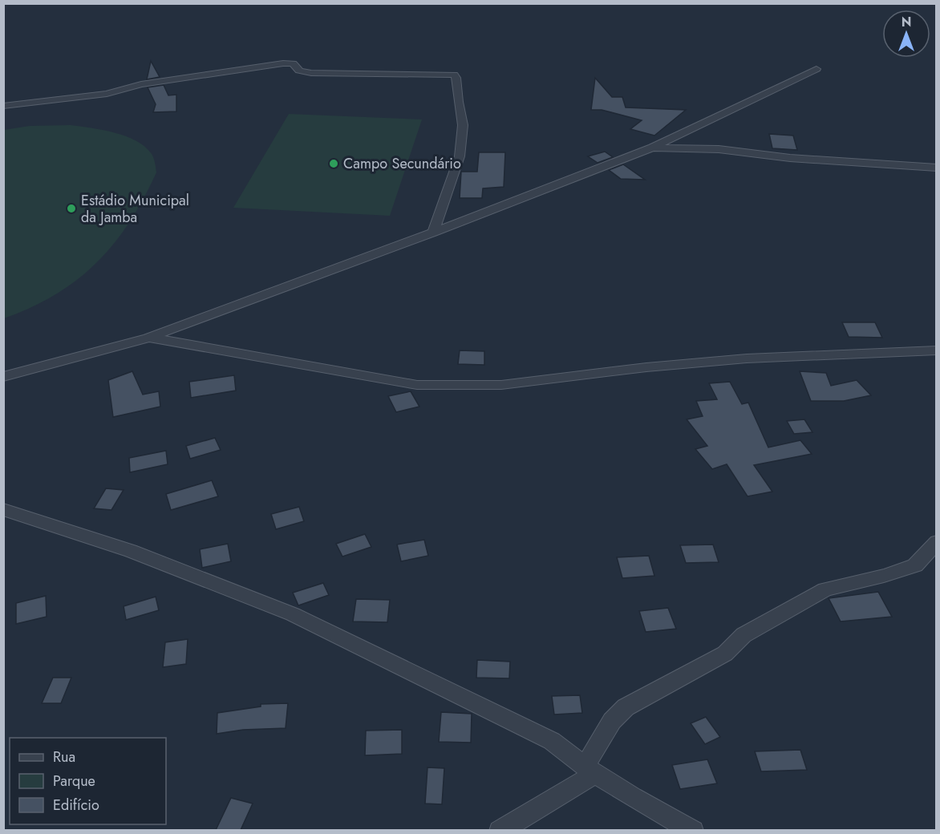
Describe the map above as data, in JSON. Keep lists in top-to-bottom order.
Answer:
{
  "places": ["Campo Secundário", "Estádio Municipal da Jamba"],
  "legend": ["Rua", "Parque", "Edifício"],
  "north": "top"
}
